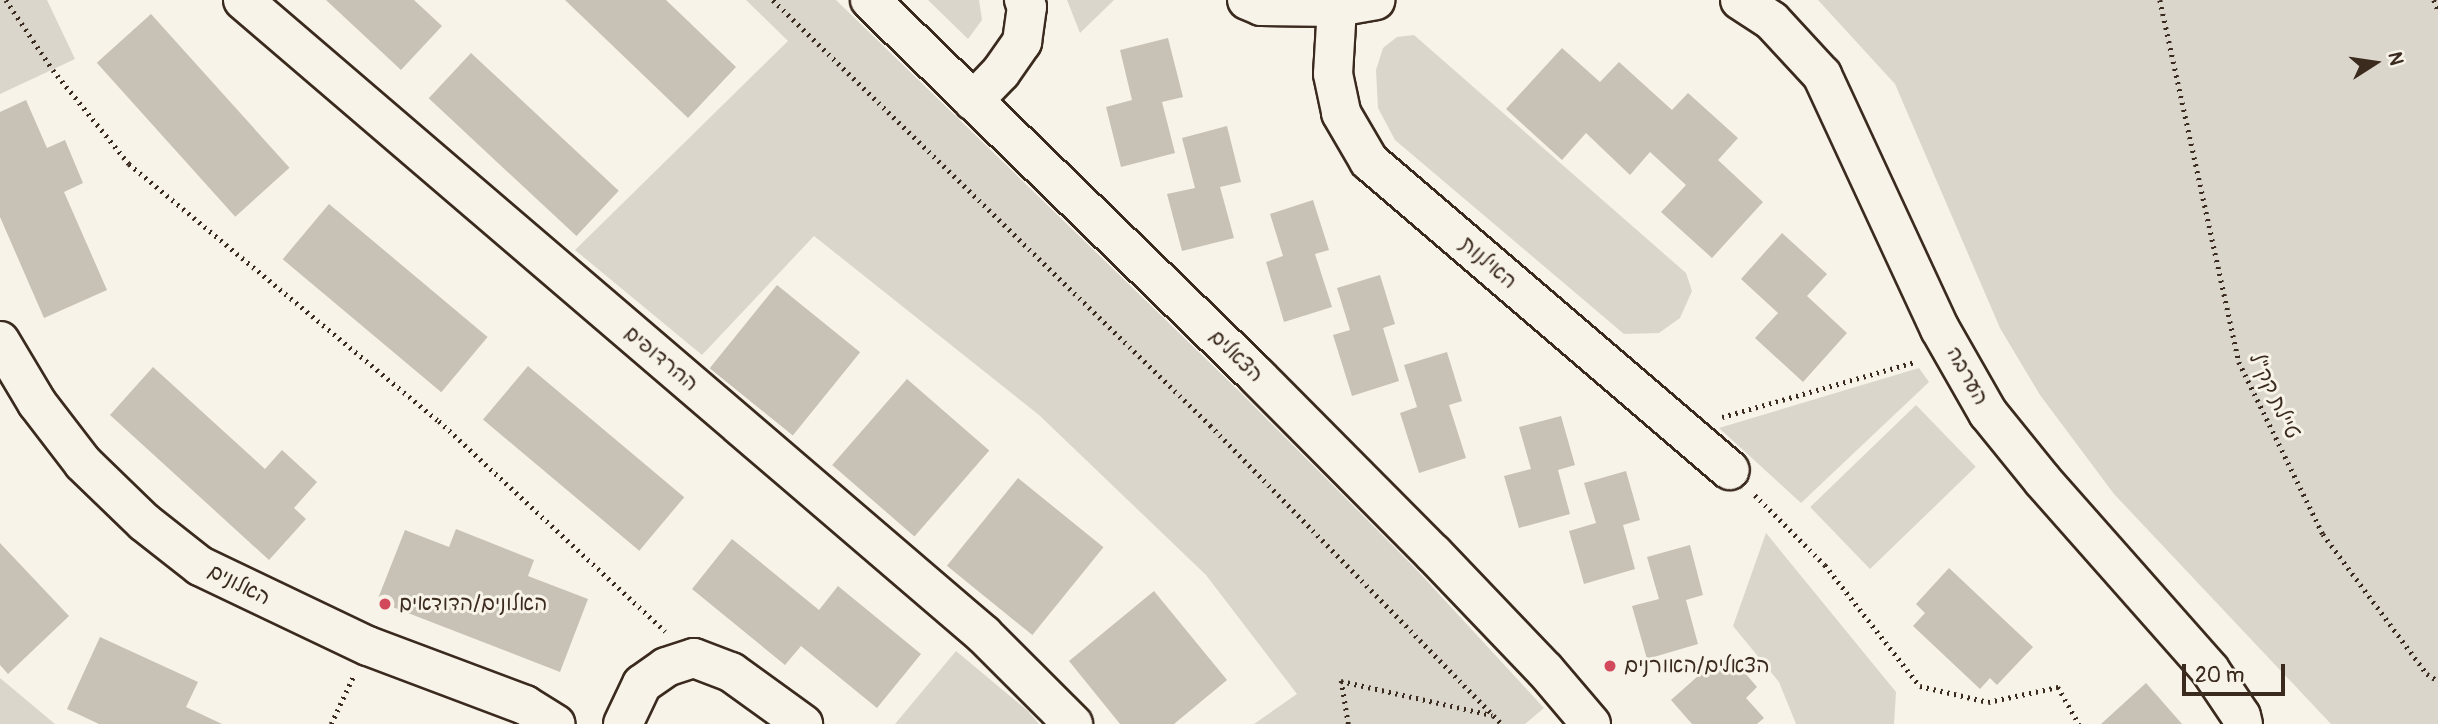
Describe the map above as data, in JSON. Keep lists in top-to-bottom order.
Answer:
{
  "streets": {
    "street": [
      "האילנות",
      "הצאלים",
      "ההרדופים",
      "הערבה",
      "האלונים"
    ],
    "path": ["טיילת קק\"ל"]
  },
  "places": ["האלונים/הדודאים", "הצאלים/האורנים"],
  "scale_bar": "20 m",
  "north": "right"
}
